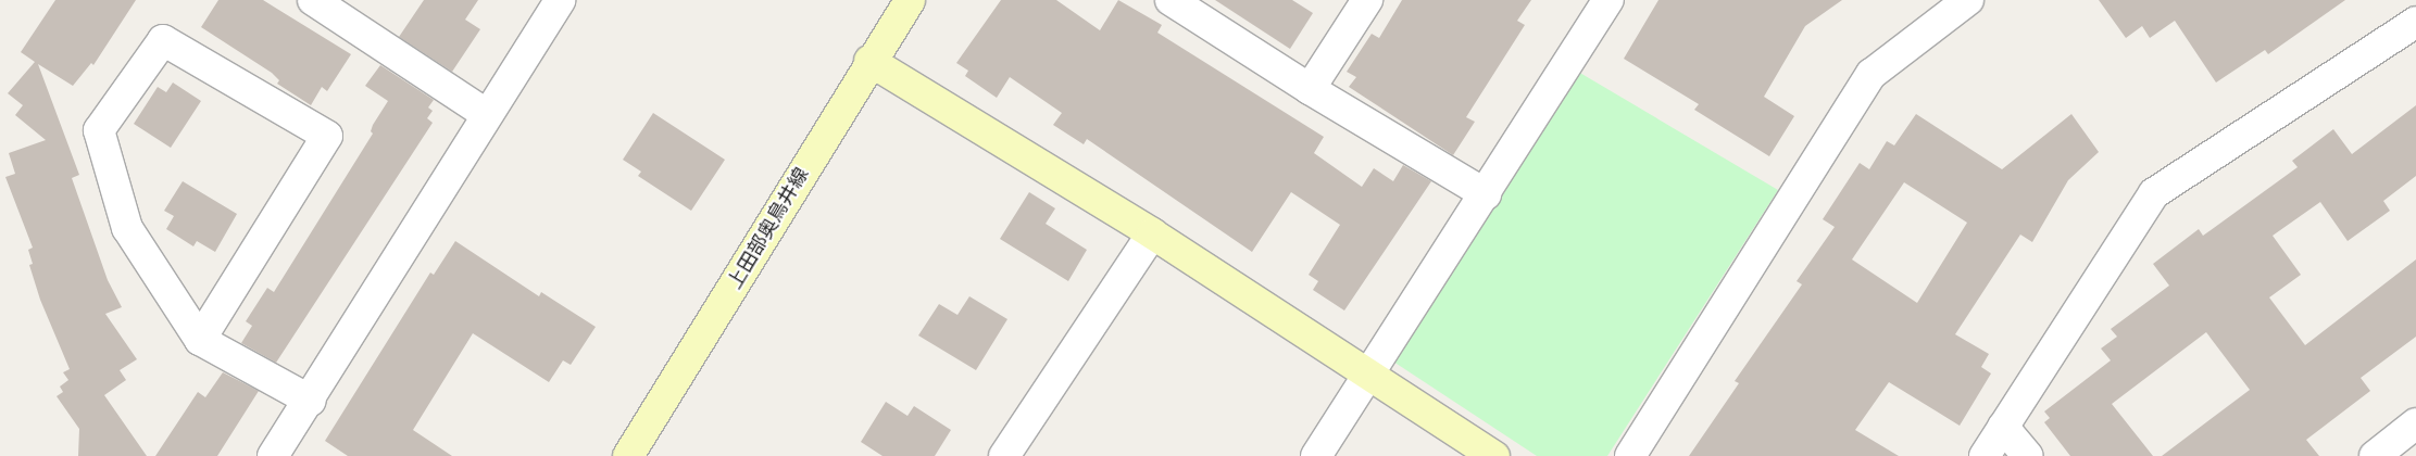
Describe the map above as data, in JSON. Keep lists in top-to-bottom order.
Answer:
{
  "streets": {
    "street": ["上田部奥鳥井線"]
  }
}
